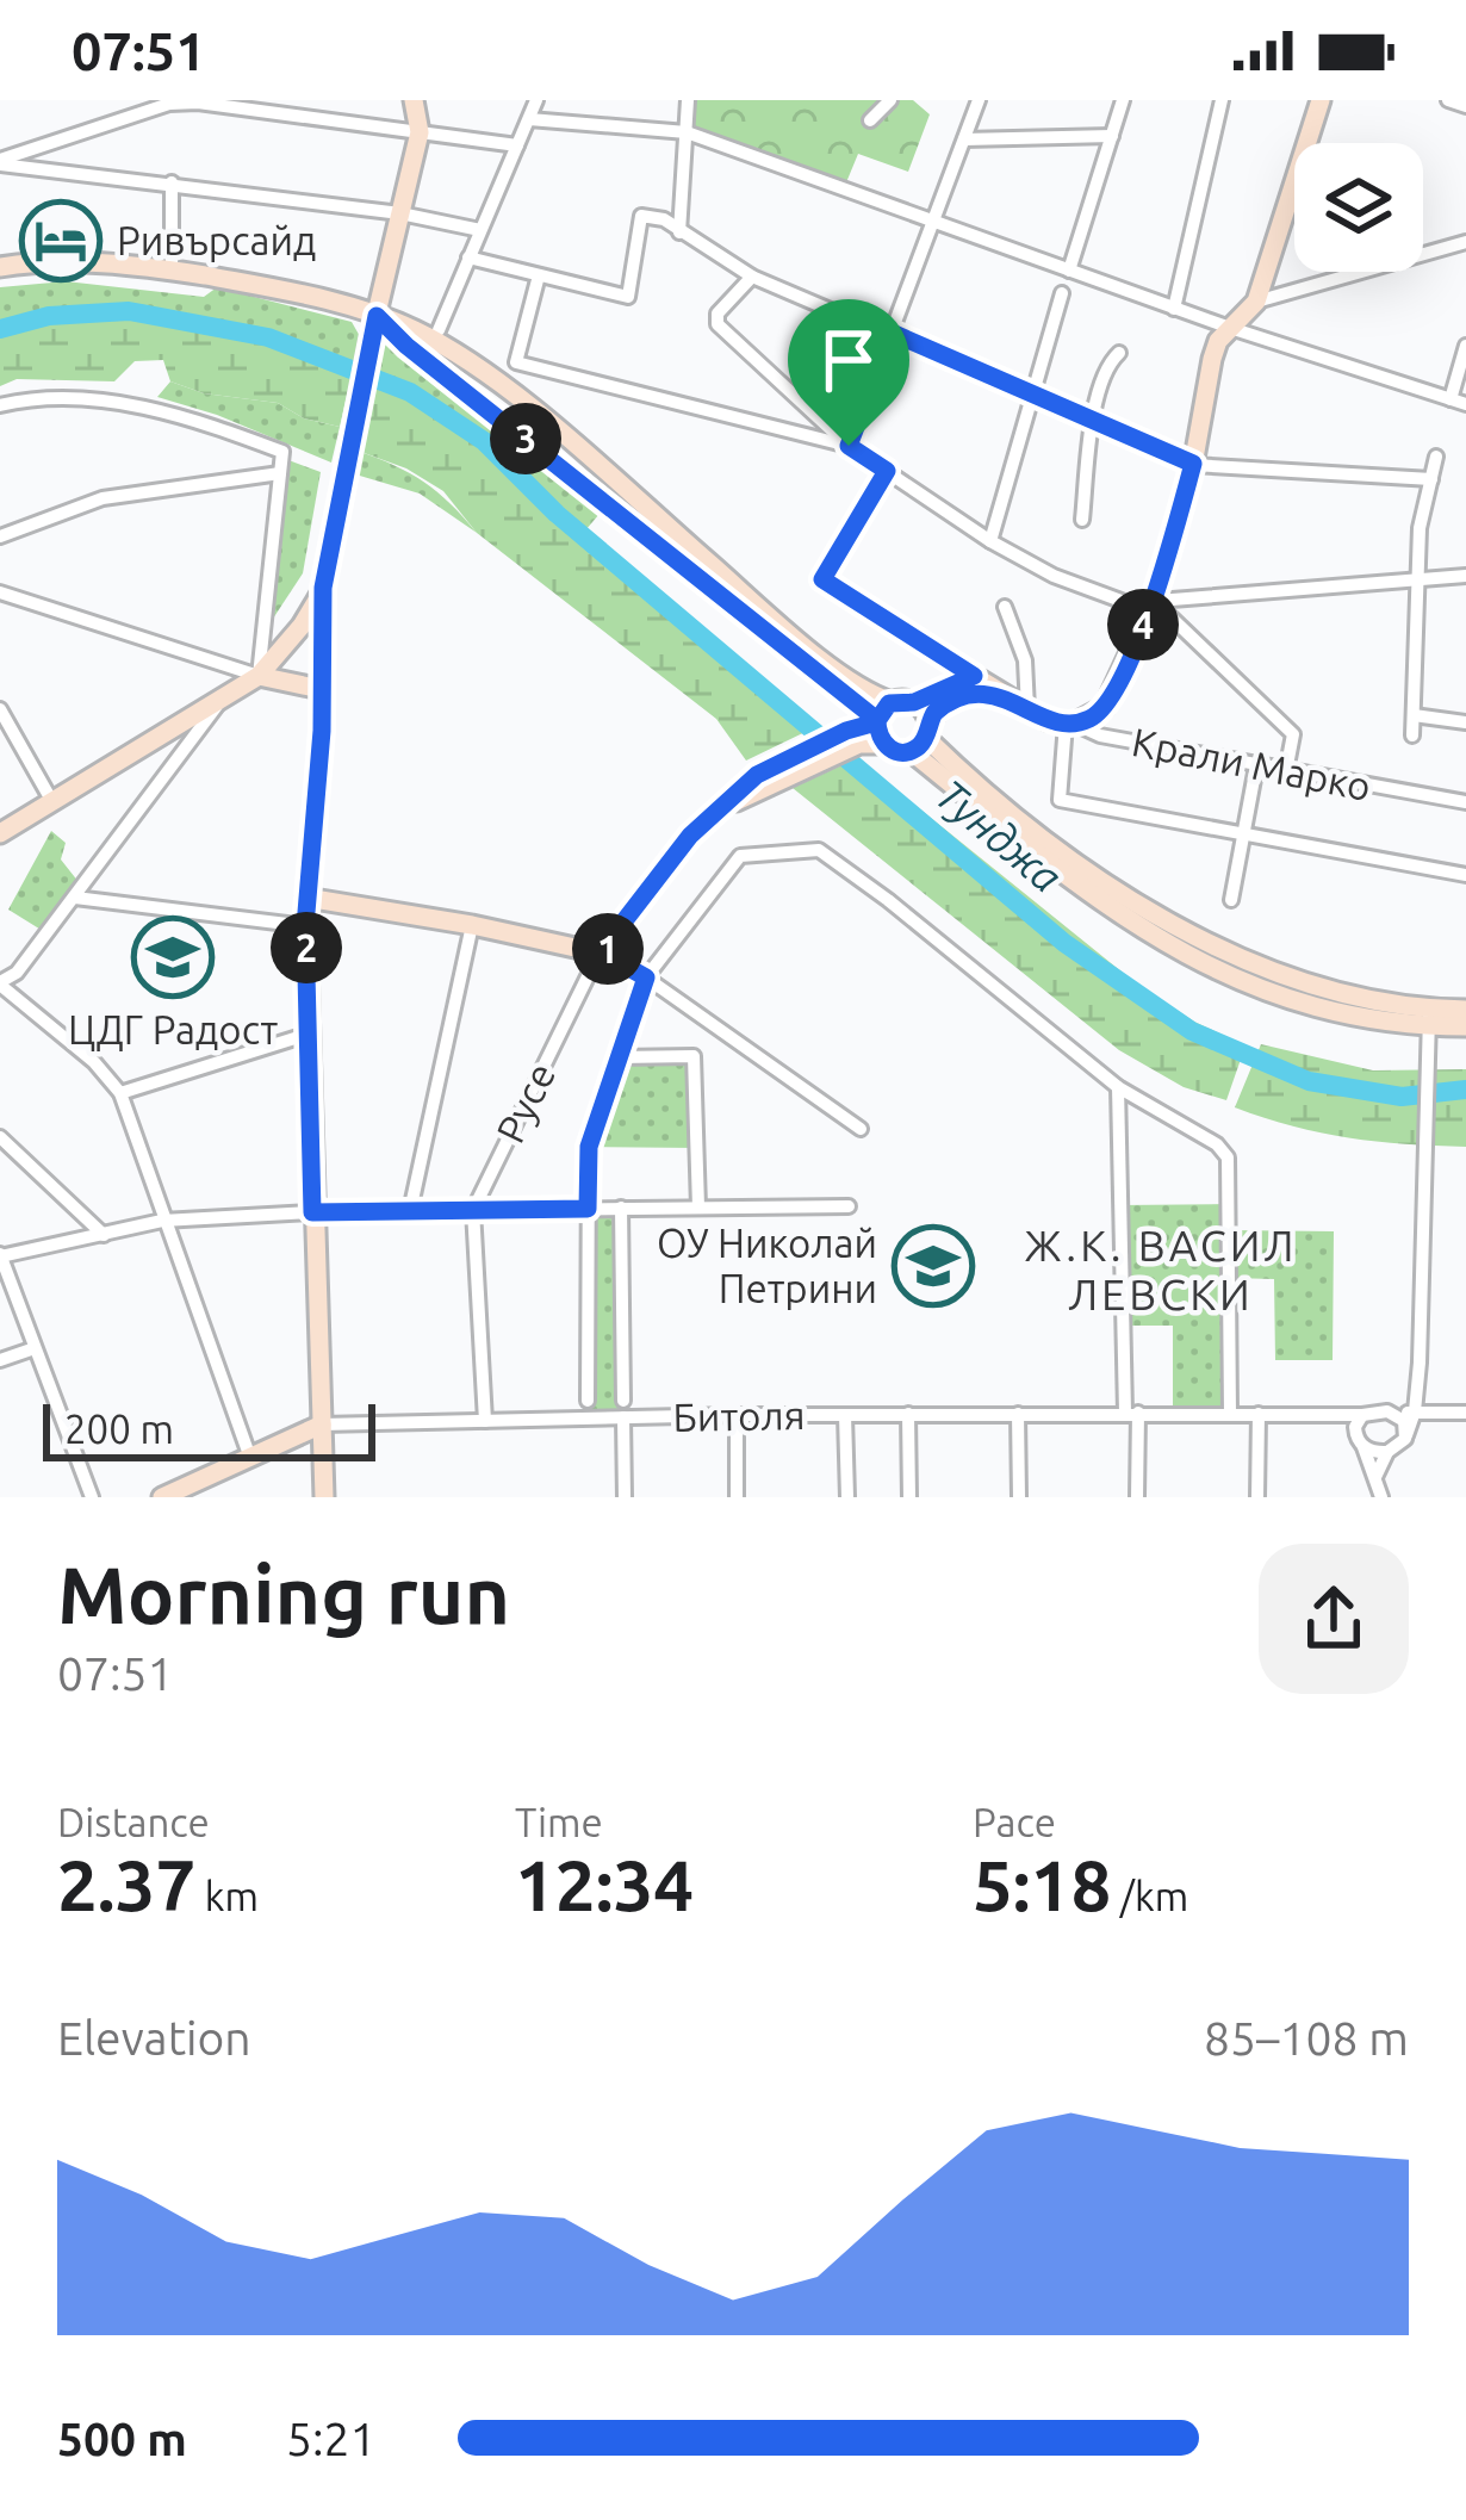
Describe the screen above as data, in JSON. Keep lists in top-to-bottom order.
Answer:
{
  "streets": {
    "street": ["Крали Марко", "Русе", "Битоля"]
  },
  "crossings": [
    ["Русе", "Битоля"]
  ],
  "districts": ["Ж.К. ВАСИЛ ЛЕВСКИ"],
  "water": ["Тунджа"],
  "places": {
    "hotel": ["Ривърсайд"],
    "school or university": ["ЦДГ Радост", "ОУ Николай Петрини"]
  },
  "scale_bar": "200 m",
  "page": {
    "status": "07:51",
    "pins": [
      "3",
      "4",
      "2",
      "1"
    ],
    "scale": "200 m",
    "heading": ["Morning run", "07:51"],
    "stats": [
      ["Distance", "2.37 km"],
      ["Time", "12:34"],
      ["Pace", "5:18 /km"]
    ],
    "chart": ["Elevation", "85–108 m"],
    "list": [
      {
        "name": "500 m",
        "note": "5:21"
      }
    ]
  }
}
